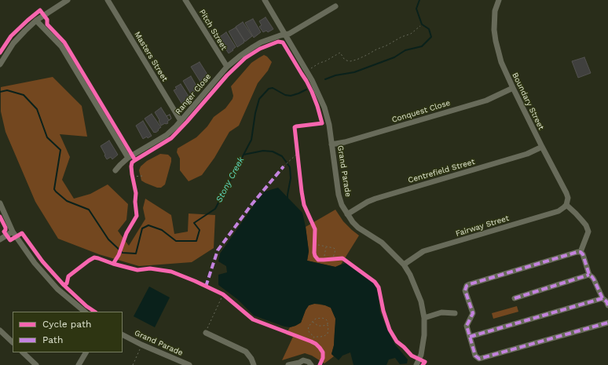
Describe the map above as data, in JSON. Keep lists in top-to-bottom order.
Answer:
{
  "streets": {
    "street": [
      "Pitch Street",
      "Masters Street",
      "Ranger Close",
      "Boundary Street",
      "Conquest Close",
      "Grand Parade",
      "Centrefield Street",
      "Fairway Street"
    ]
  },
  "crossings": [
    ["Pitch Street", "Ranger Close"],
    ["Masters Street", "Ranger Close"],
    ["Ranger Close", "Grand Parade"],
    ["Boundary Street", "Conquest Close"],
    ["Boundary Street", "Centrefield Street"],
    ["Boundary Street", "Fairway Street"],
    ["Conquest Close", "Grand Parade"],
    ["Grand Parade", "Centrefield Street"],
    ["Grand Parade", "Fairway Street"]
  ],
  "water": ["Stony Creek"],
  "legend": ["Cycle path", "Path"]
}
